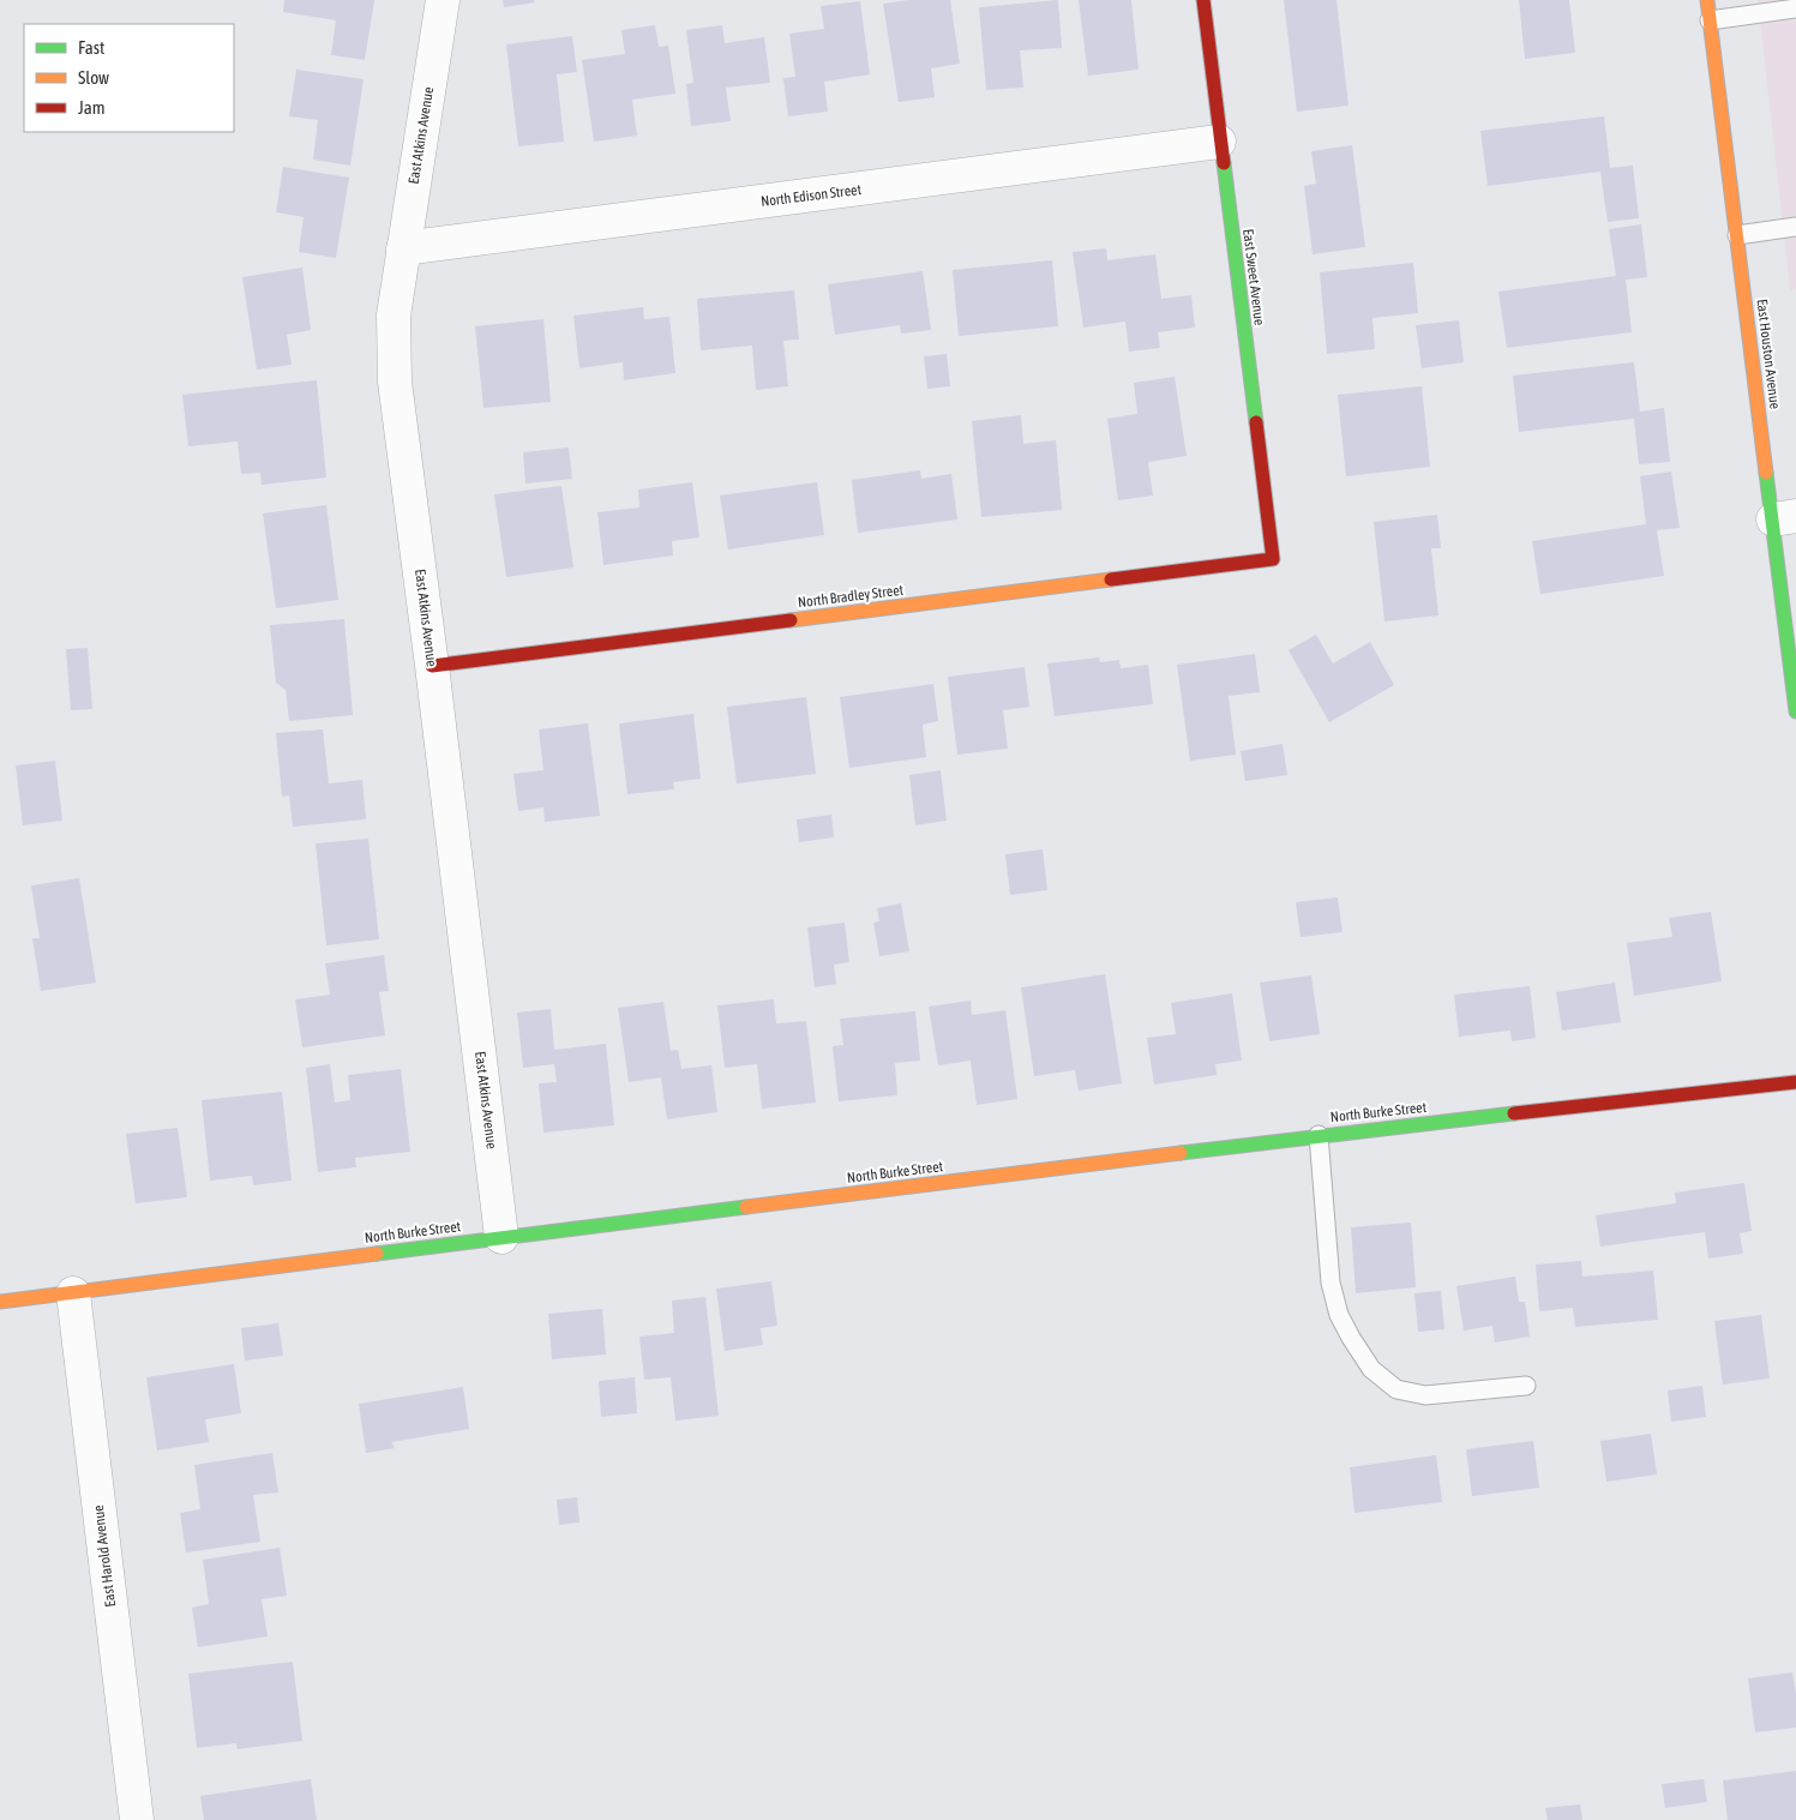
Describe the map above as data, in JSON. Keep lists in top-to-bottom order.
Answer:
{
  "streets": {
    "street": [
      "East Atkins Avenue",
      "North Edison Street",
      "East Sweet Avenue",
      "East Houston Avenue",
      "North Bradley Street",
      "North Burke Street",
      "East Harold Avenue"
    ]
  },
  "crossings": [
    ["East Atkins Avenue", "North Edison Street"],
    ["East Atkins Avenue", "North Bradley Street"],
    ["East Atkins Avenue", "North Burke Street"],
    ["North Edison Street", "East Sweet Avenue"],
    ["East Sweet Avenue", "North Bradley Street"],
    ["North Burke Street", "East Harold Avenue"]
  ],
  "legend": ["Fast", "Slow", "Jam"]
}
